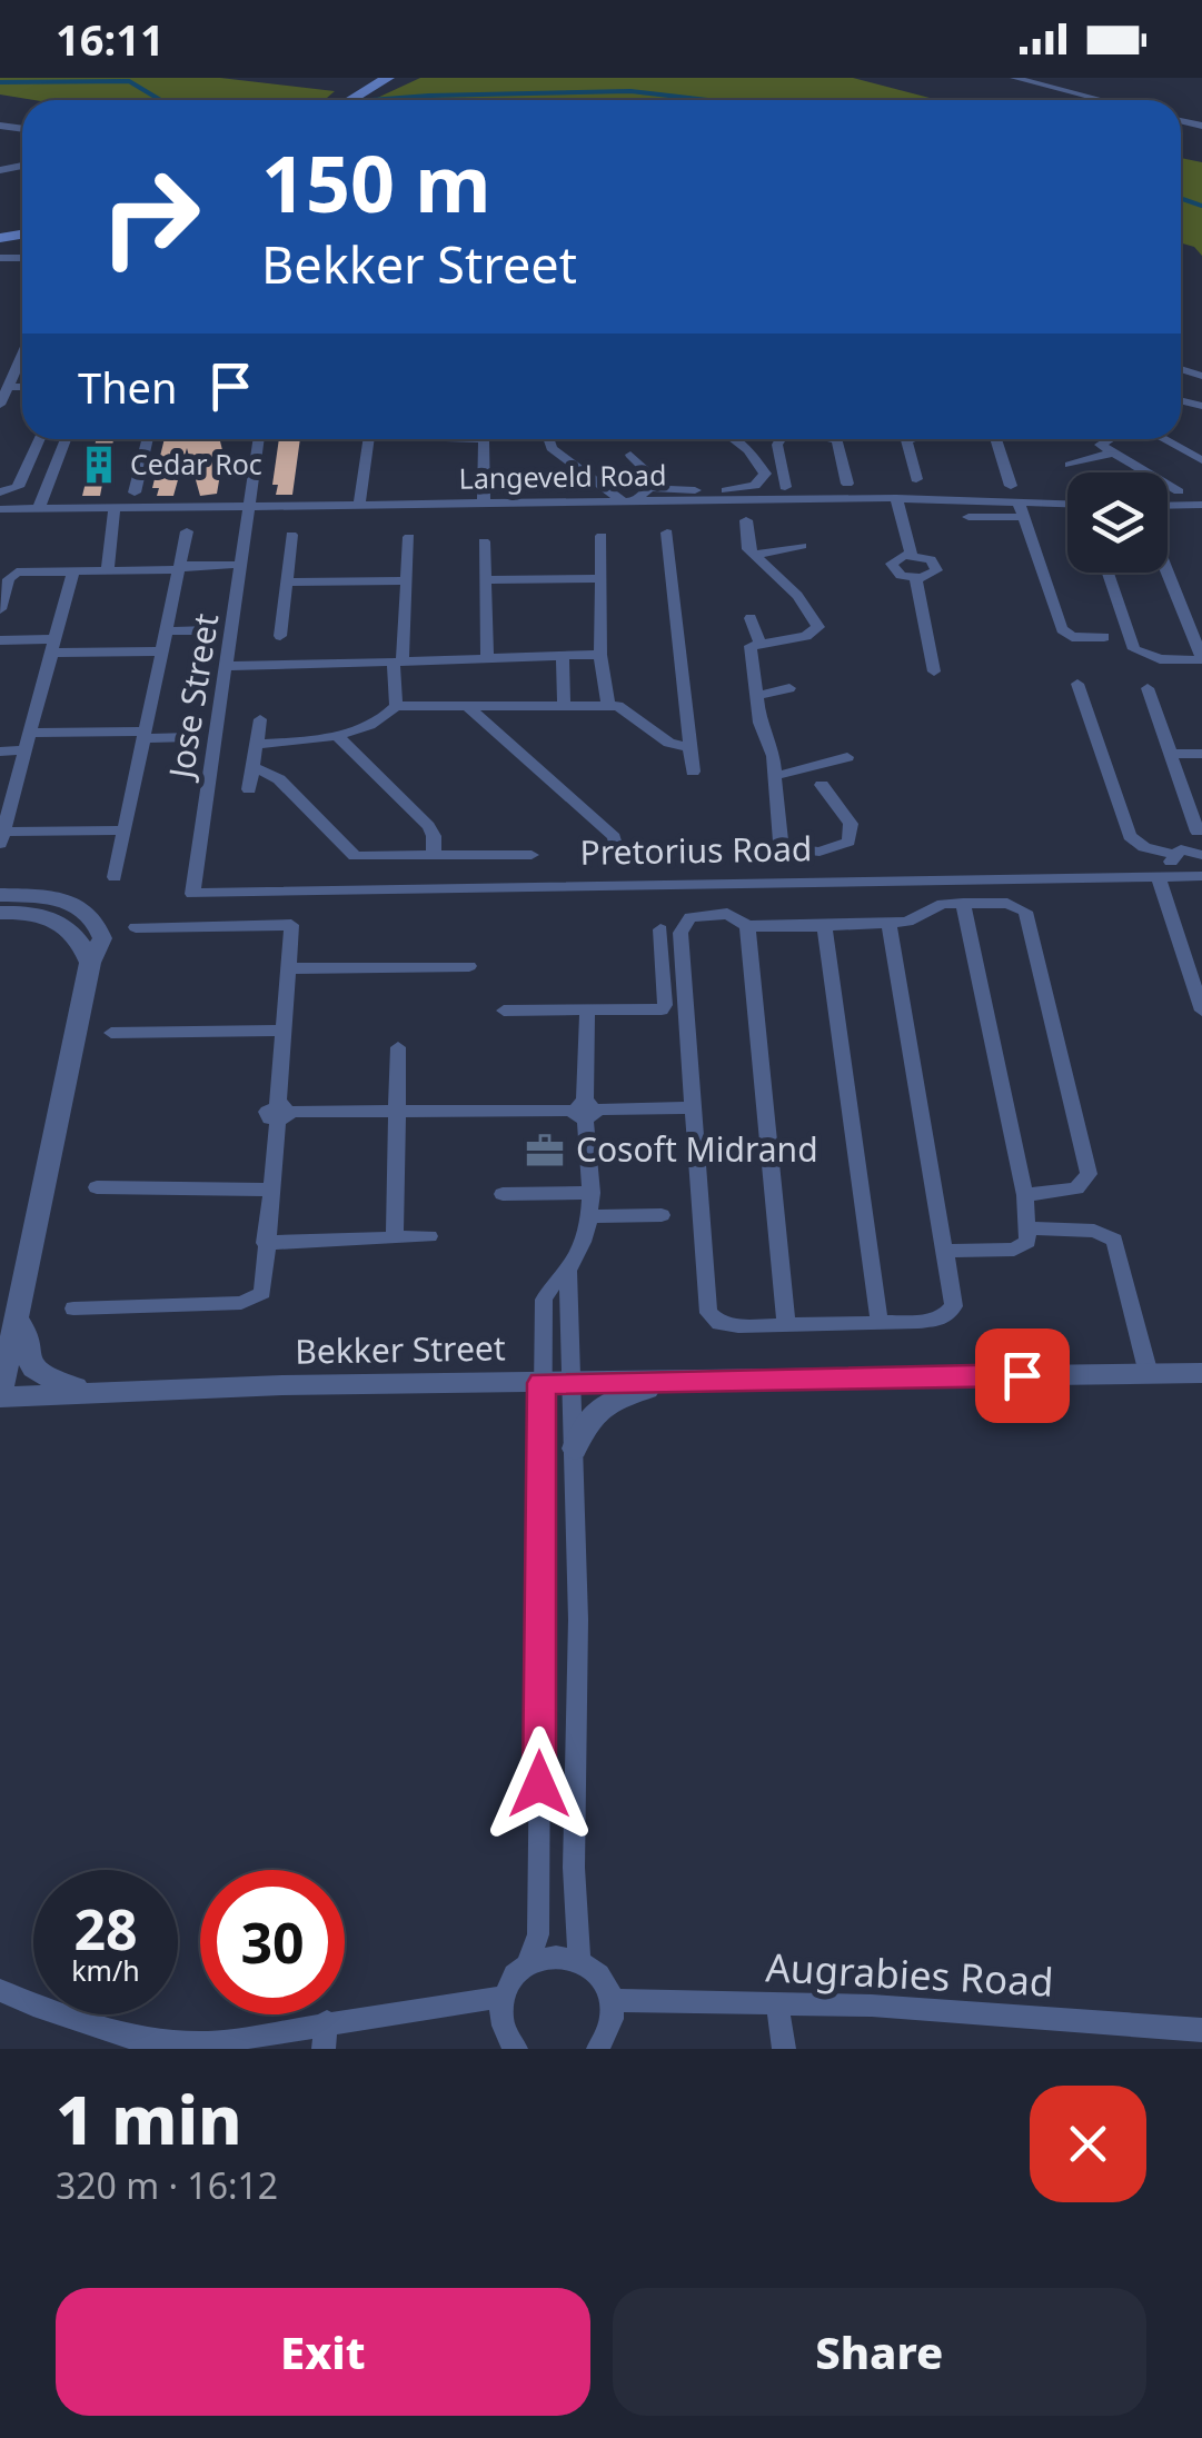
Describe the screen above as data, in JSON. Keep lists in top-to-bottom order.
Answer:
{
  "streets": {
    "street": [
      "Langeveld Road",
      "Jose Street",
      "Pretorius Road",
      "Bekker Street",
      "Augrabies Road"
    ]
  },
  "crossings": [
    ["Langeveld Road", "Jose Street"],
    ["Jose Street", "Pretorius Road"]
  ],
  "places": {
    "building": ["Cedar Roc"],
    "office": ["Cosoft Midrand"]
  },
  "page": {
    "status": "16:11",
    "turn": ["150 m", "Bekker Street"],
    "then": "Then",
    "speed": "28 km/h",
    "limit": "30",
    "heading": ["1 min", "320 m · 16:12"],
    "buttons": ["Exit", "Share"]
  }
}
